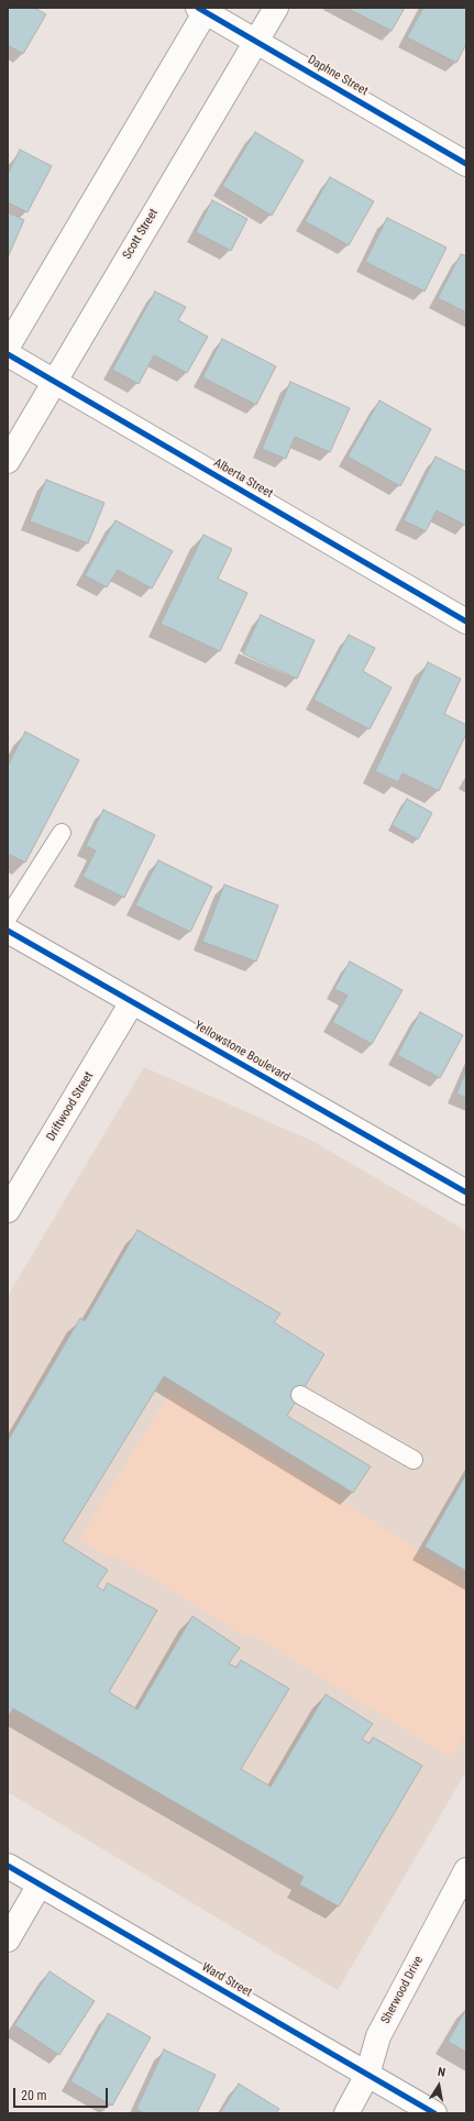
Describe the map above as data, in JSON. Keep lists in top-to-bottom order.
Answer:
{
  "streets": {
    "street": [
      "Daphne Street",
      "Scott Street",
      "Alberta Street",
      "Yellowstone Boulevard",
      "Driftwood Street",
      "Ward Street",
      "Sherwood Drive"
    ]
  },
  "crossings": [
    ["Daphne Street", "Scott Street"],
    ["Scott Street", "Alberta Street"],
    ["Yellowstone Boulevard", "Driftwood Street"],
    ["Ward Street", "Sherwood Drive"]
  ],
  "scale_bar": "20 m",
  "north": "top"
}
